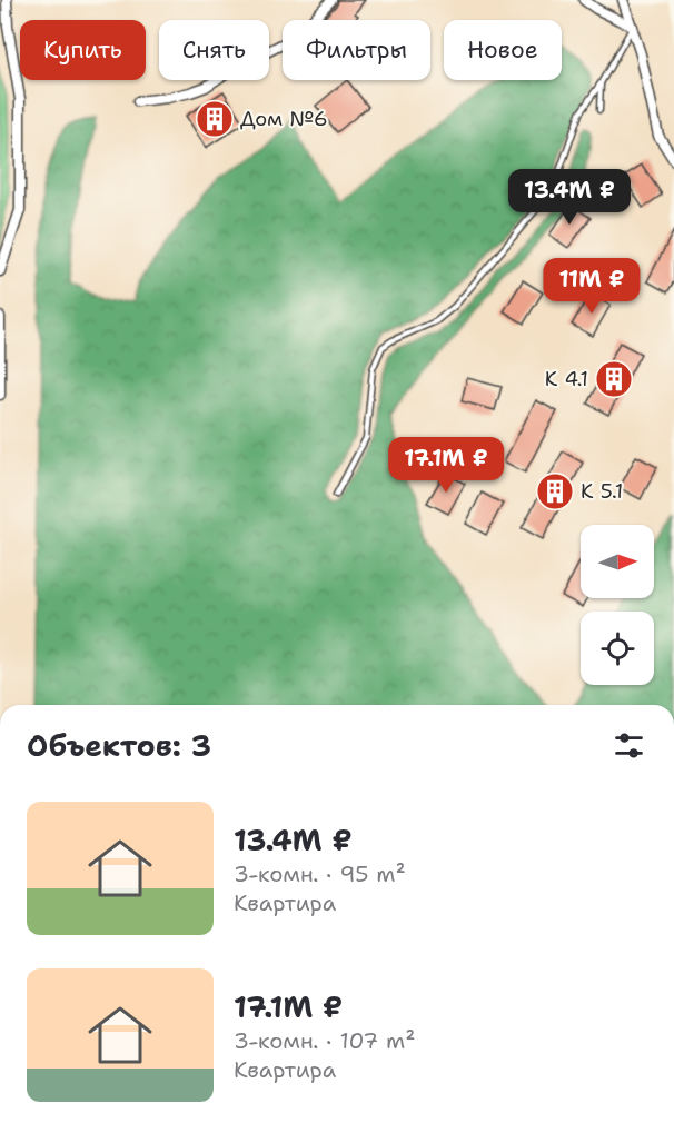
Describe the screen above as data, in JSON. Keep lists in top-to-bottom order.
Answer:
{
  "places": {
    "building": ["Дом №6", "К 4.1", "К 5.1"]
  },
  "north": "right",
  "page": {
    "chip": [
      "Купить",
      "Снять",
      "Фильтры",
      "Новое"
    ],
    "price": ["13.4M ₽", "11M ₽", "17.1M ₽"],
    "heading": "Объектов: 3",
    "list": [
      {
        "name": "13.4M ₽",
        "note": "3-комн. · 95 m² · Квартира"
      },
      {
        "name": "17.1M ₽",
        "note": "3-комн. · 107 m² · Квартира"
      }
    ]
  }
}
